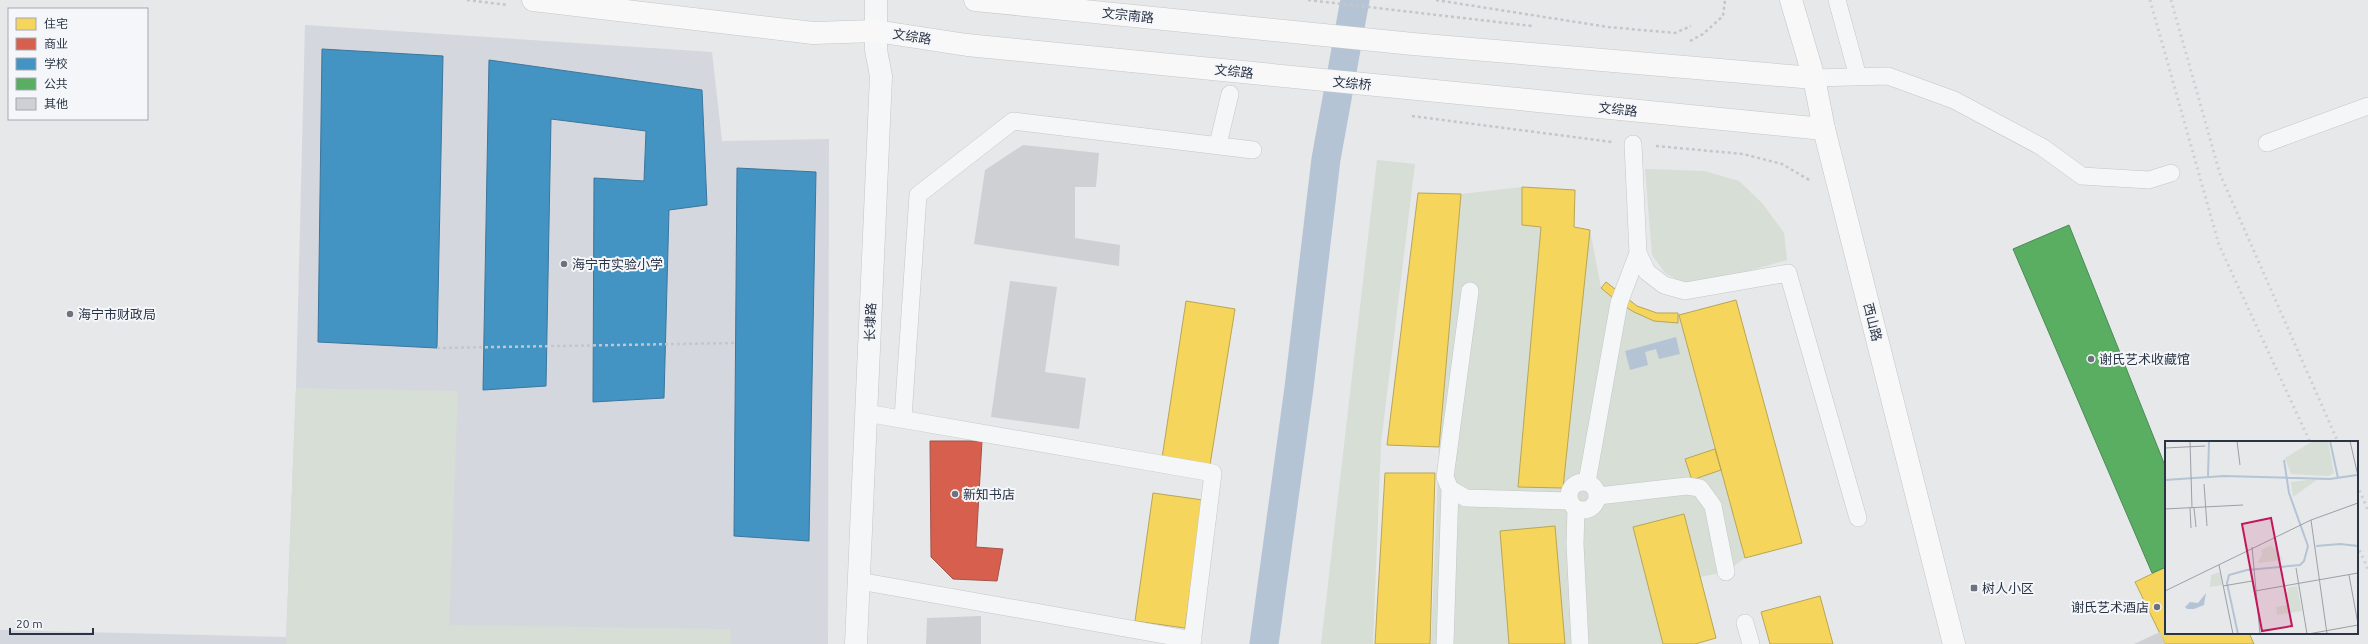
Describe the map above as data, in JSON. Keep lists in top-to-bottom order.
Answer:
{
  "streets": {
    "main road": [
      "文宗南路",
      "文综路",
      "文综桥",
      "西山路"
    ],
    "street": ["长埭路"]
  },
  "crossings": [
    ["文宗南路", "西山路"],
    ["文综路", "文综桥"],
    ["文综路", "长埭路"],
    ["文综路", "西山路"]
  ],
  "places": {
    "other": [
      "海宁市实验小学",
      "海宁市财政局",
      "谢氏艺术收藏馆",
      "新知书店",
      "谢氏艺术酒店"
    ],
    "transit": ["树人小区"]
  },
  "legend": [
    "住宅",
    "商业",
    "学校",
    "公共",
    "其他"
  ],
  "scale_bar": "20 m"
}
